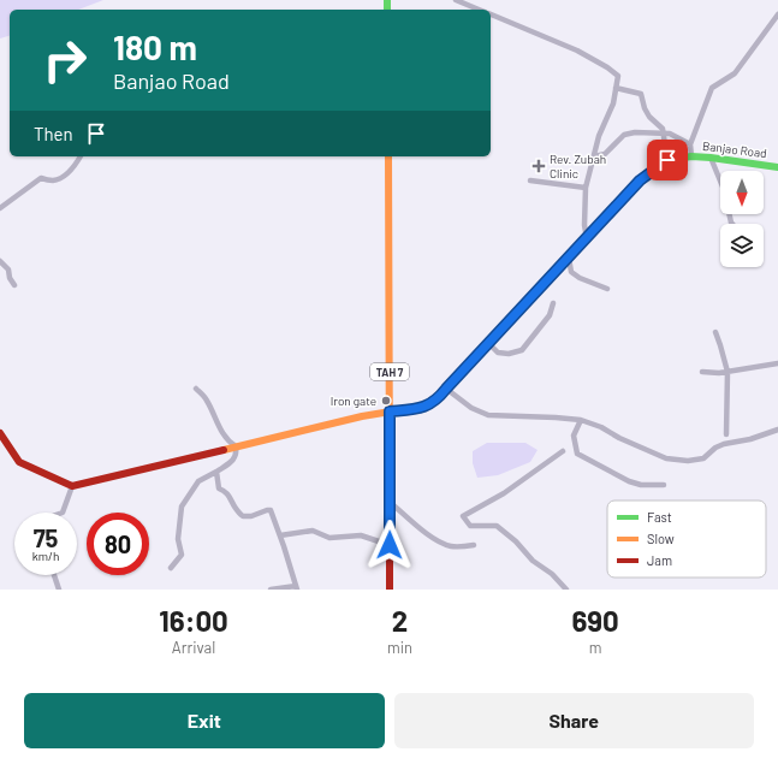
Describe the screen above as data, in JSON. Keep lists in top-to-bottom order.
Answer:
{
  "streets": {
    "main road": ["Banjao Road", "TAH 7"]
  },
  "crossings": [
    ["Banjao Road", "TAH 7"]
  ],
  "places": {
    "health": ["Rev. Zubah Clinic"],
    "other": ["Iron gate"]
  },
  "legend": ["Fast", "Slow", "Jam"],
  "north": "bottom",
  "page": {
    "turn": ["180 m", "Banjao Road"],
    "then": "Then",
    "speed": "75 km/h",
    "limit": "80",
    "eta": [
      "16:00",
      "Arrival",
      "2",
      "min",
      "690",
      "m"
    ],
    "buttons": ["Exit", "Share"]
  }
}
